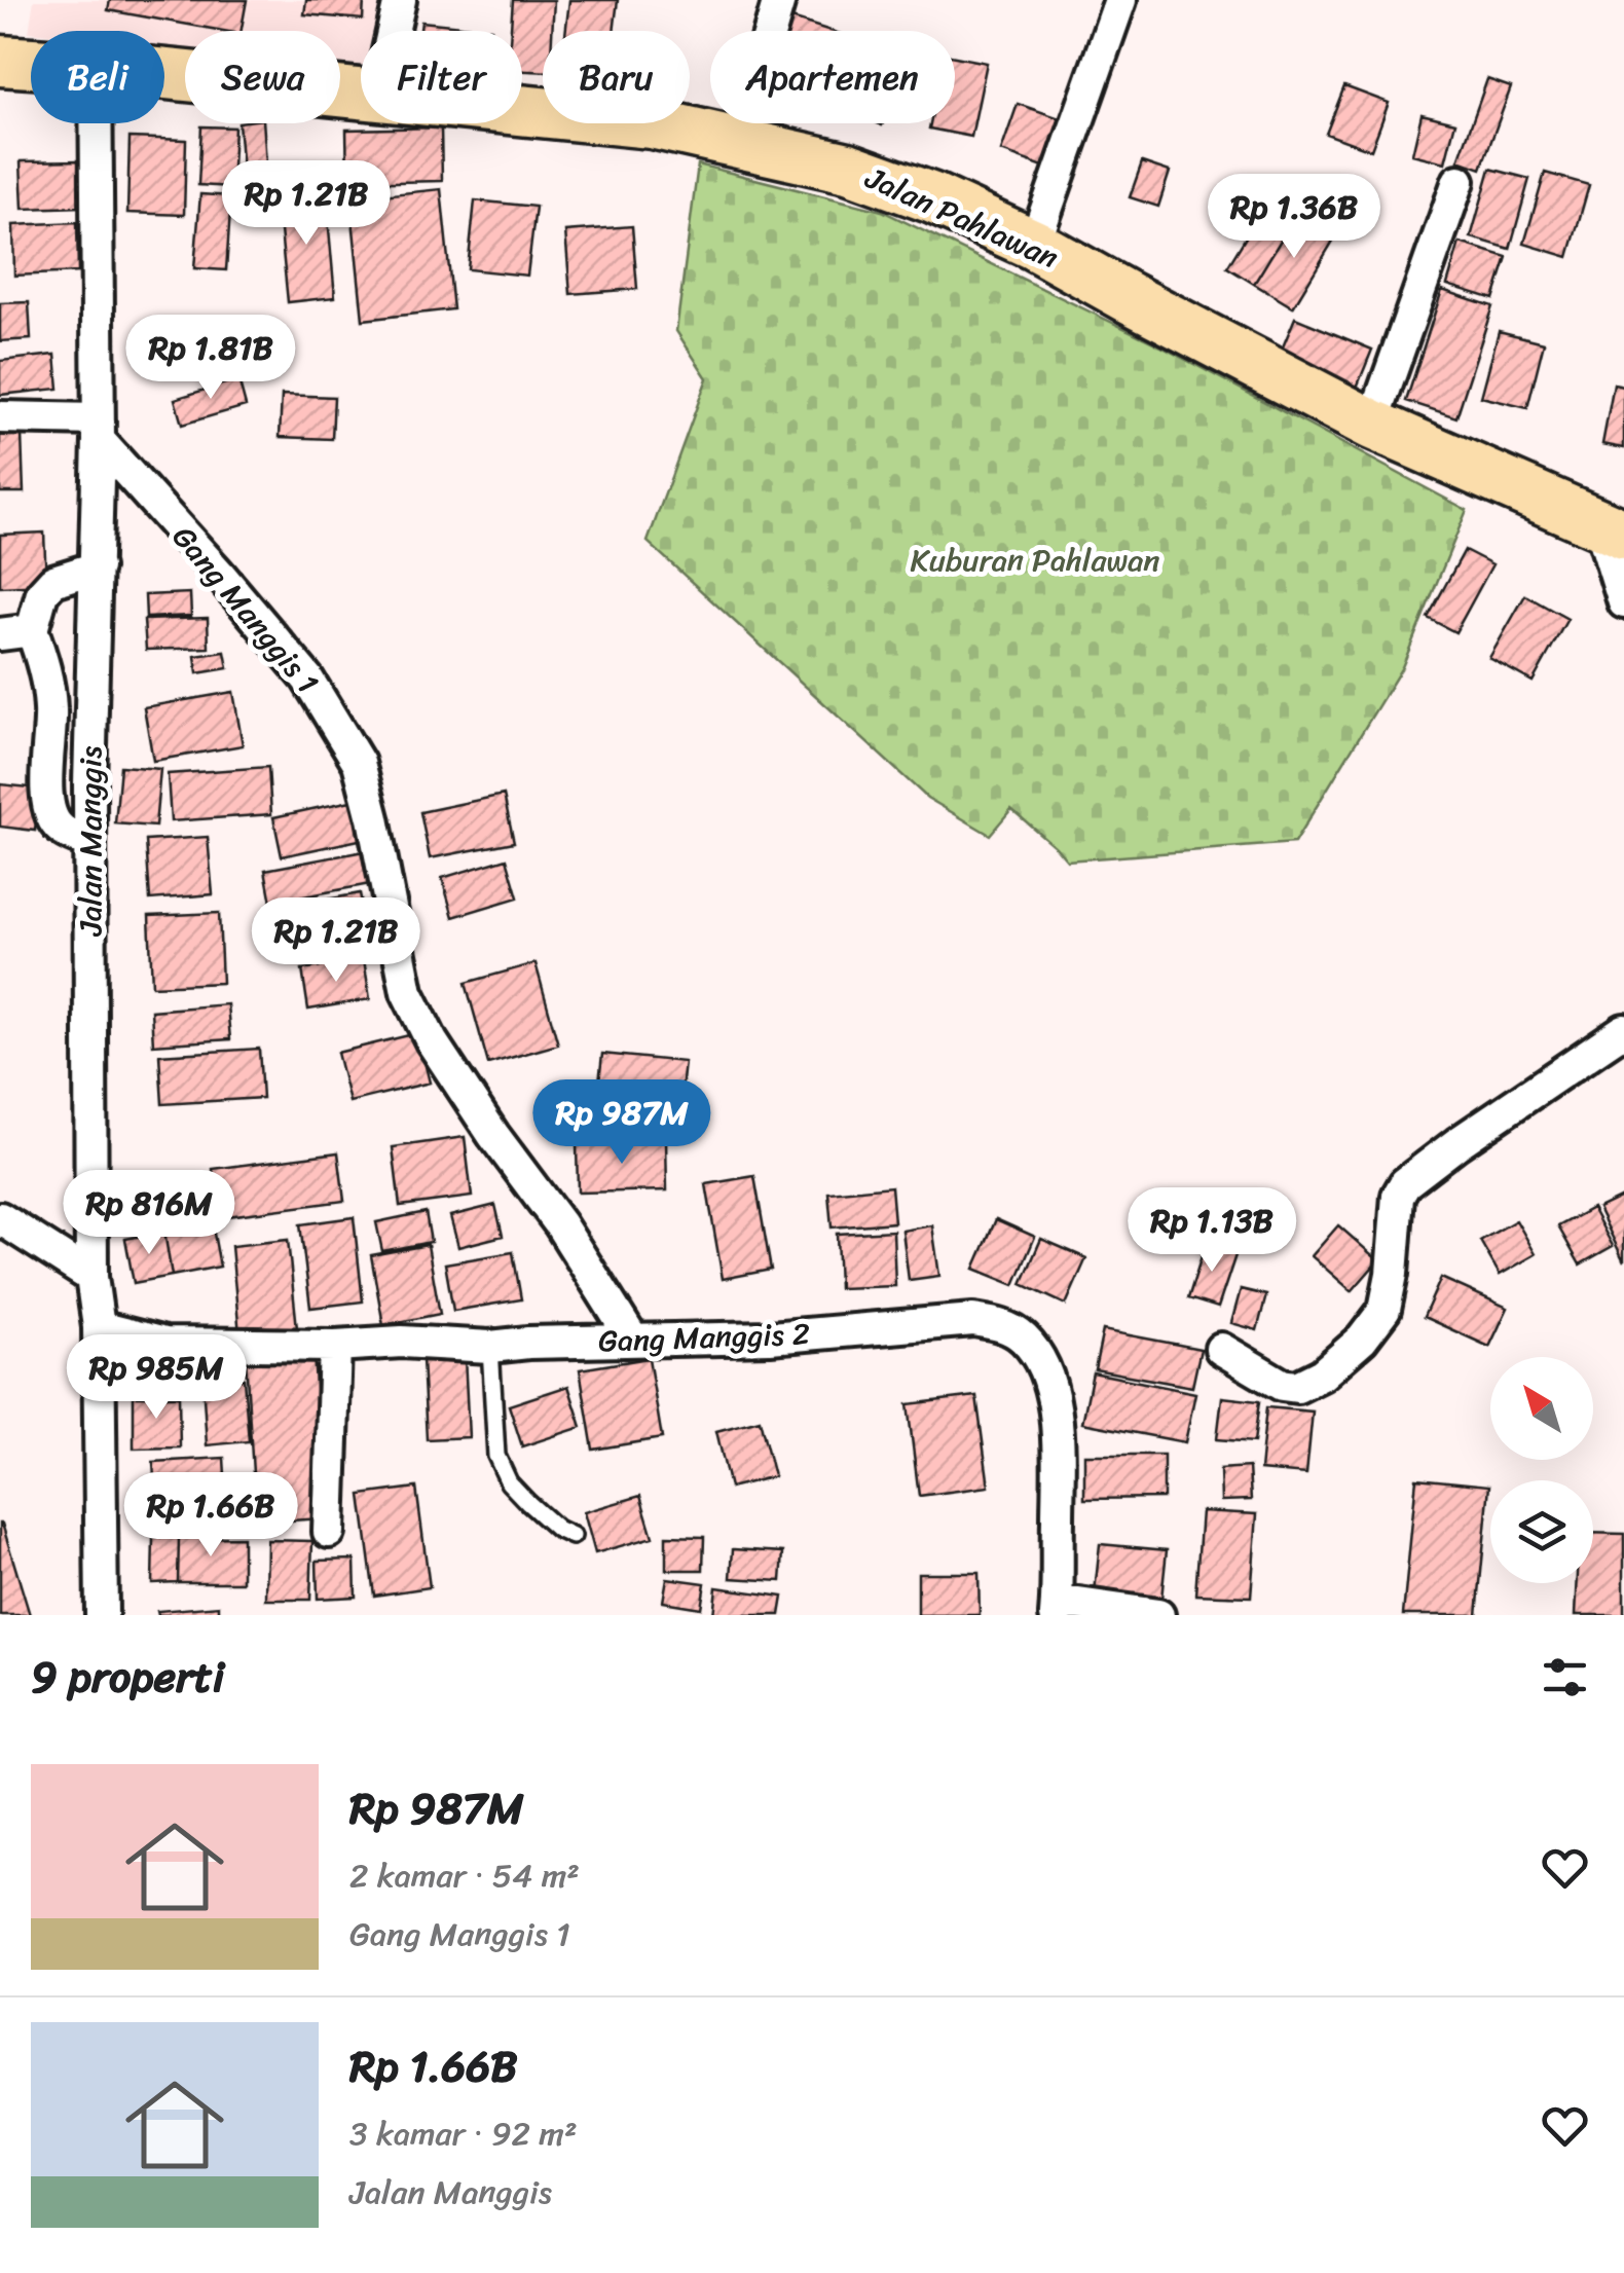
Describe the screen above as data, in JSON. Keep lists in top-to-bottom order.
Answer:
{
  "streets": {
    "main road": ["Jalan Pahlawan"],
    "street": ["Gang Manggis 1", "Jalan Manggis", "Gang Manggis 2"]
  },
  "crossings": [
    ["Gang Manggis 1", "Jalan Manggis"],
    ["Gang Manggis 1", "Gang Manggis 2"],
    ["Jalan Manggis", "Gang Manggis 2"]
  ],
  "parks": ["Kuburan Pahlawan"],
  "north": "top left",
  "page": {
    "chip": [
      "Beli",
      "Sewa",
      "Filter",
      "Baru",
      "Apartemen"
    ],
    "price": [
      "Rp 1.21B",
      "Rp 1.36B",
      "Rp 1.81B",
      "Rp 1.21B",
      "Rp 987M",
      "Rp 816M",
      "Rp 1.13B",
      "Rp 985M",
      "Rp 1.66B"
    ],
    "heading": "9 properti",
    "list": [
      {
        "name": "Rp 987M",
        "note": "2 kamar · 54 m² · Gang Manggis 1"
      },
      {
        "name": "Rp 1.66B",
        "note": "3 kamar · 92 m² · Jalan Manggis"
      }
    ]
  }
}
